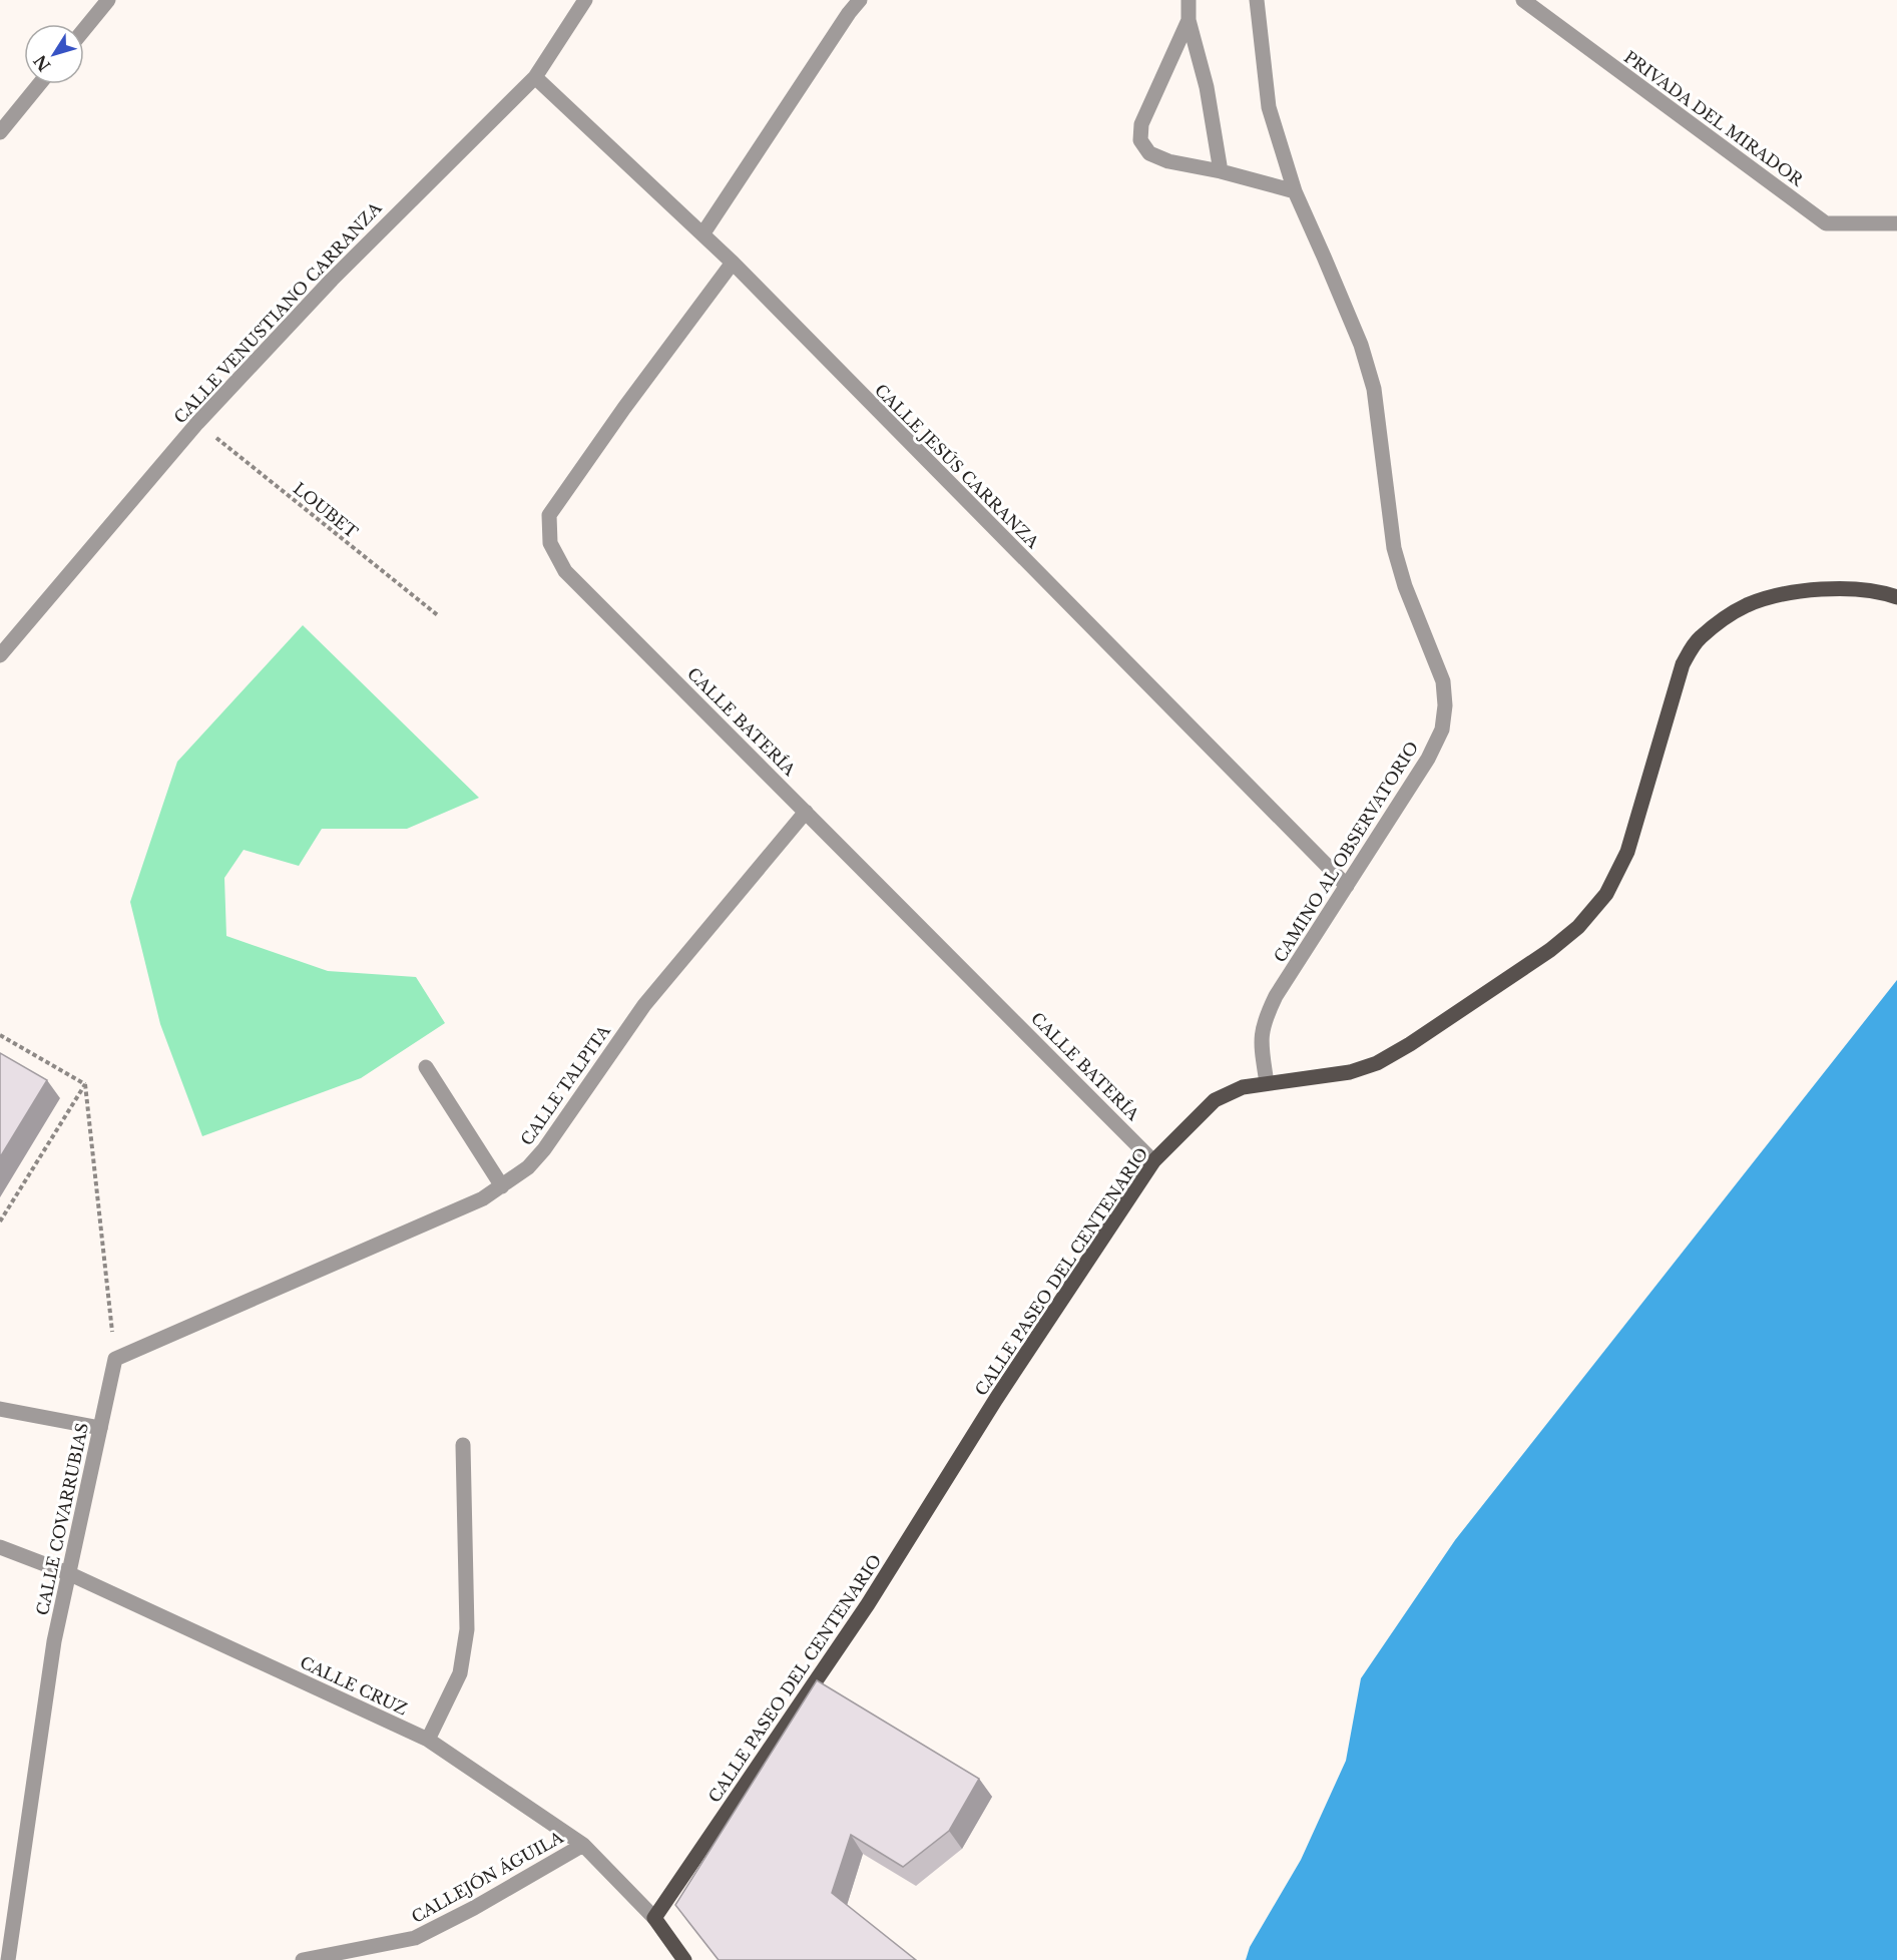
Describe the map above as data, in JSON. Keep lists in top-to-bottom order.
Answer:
{
  "streets": {
    "main road": ["CALLE PASEO DEL CENTENARIO"],
    "street": [
      "PRIVADA DEL MIRADOR",
      "CALLE VENUSTIANO CARRANZA",
      "CALLE JESÚS CARRANZA",
      "CALLE BATERÍA",
      "CAMINO AL OBSERVATORIO",
      "CALLE TALPITA",
      "CALLE COVARRUBIAS",
      "CALLE CRUZ",
      "CALLEJÓN ÁGUILA"
    ],
    "path": ["LOUBET"]
  },
  "crossings": [
    ["CALLE VENUSTIANO CARRANZA", "CALLE JESÚS CARRANZA"],
    ["CALLE VENUSTIANO CARRANZA", "LOUBET"],
    ["CALLE JESÚS CARRANZA", "CALLE BATERÍA"],
    ["CALLE JESÚS CARRANZA", "CAMINO AL OBSERVATORIO"],
    ["CALLE BATERÍA", "CALLE TALPITA"],
    ["CALLE BATERÍA", "CALLE PASEO DEL CENTENARIO"],
    ["CAMINO AL OBSERVATORIO", "CALLE PASEO DEL CENTENARIO"],
    ["CALLE TALPITA", "CALLE COVARRUBIAS"],
    ["CALLE PASEO DEL CENTENARIO", "CALLE CRUZ"],
    ["CALLE COVARRUBIAS", "CALLE CRUZ"],
    ["CALLE CRUZ", "CALLEJÓN ÁGUILA"]
  ],
  "north": "bottom left"
}
